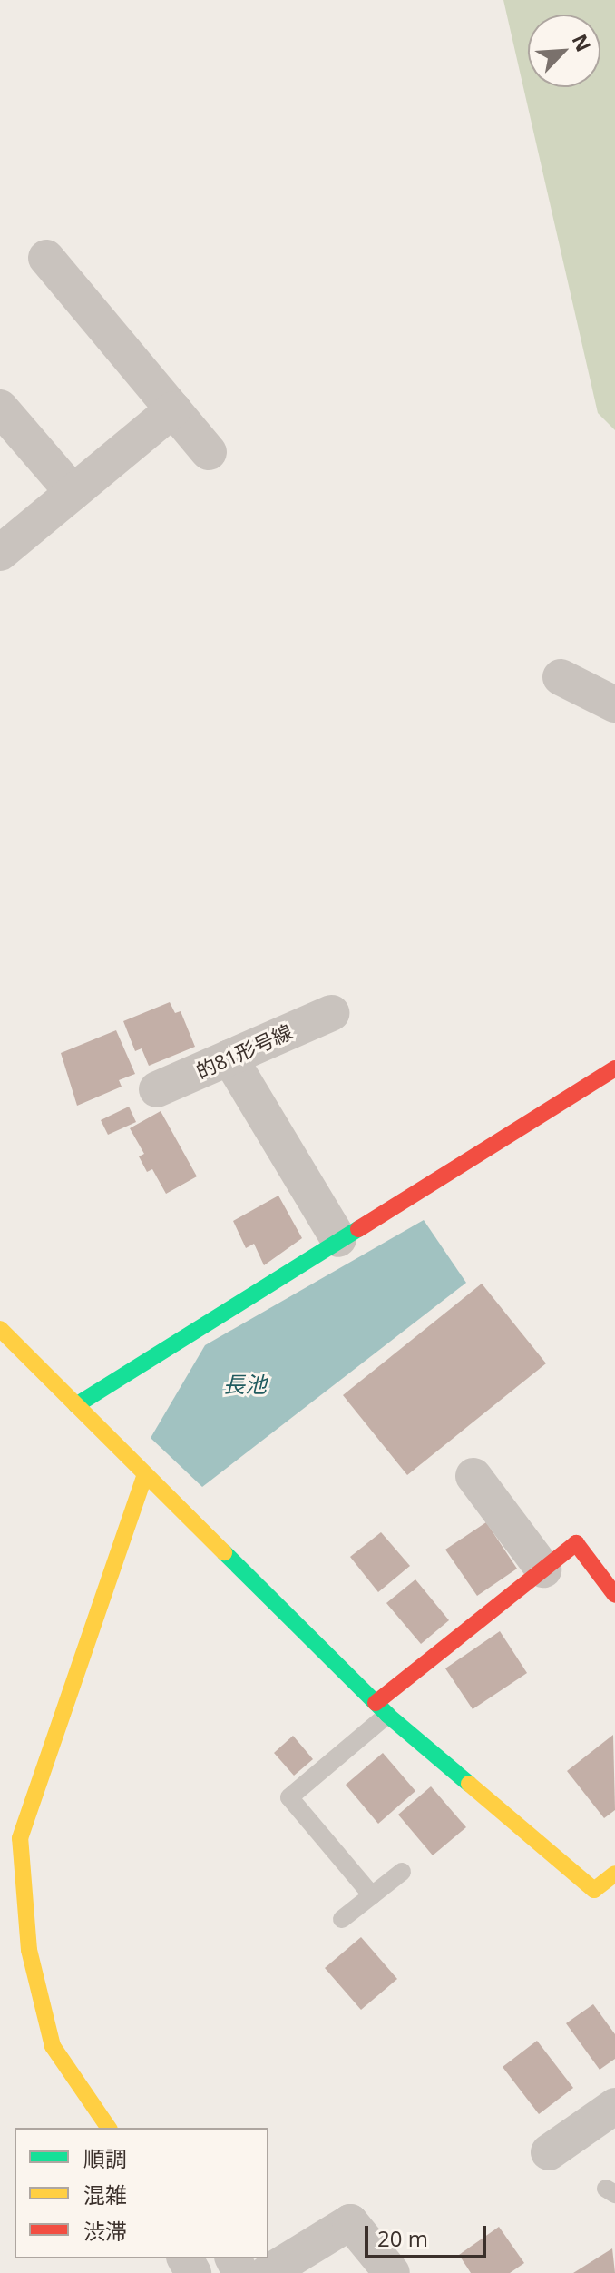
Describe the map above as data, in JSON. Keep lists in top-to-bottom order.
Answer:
{
  "streets": {
    "street": ["的81形号線"]
  },
  "water": ["長池"],
  "legend": ["順調", "混雑", "渋滞"],
  "scale_bar": "20 m",
  "north": "top right"
}
